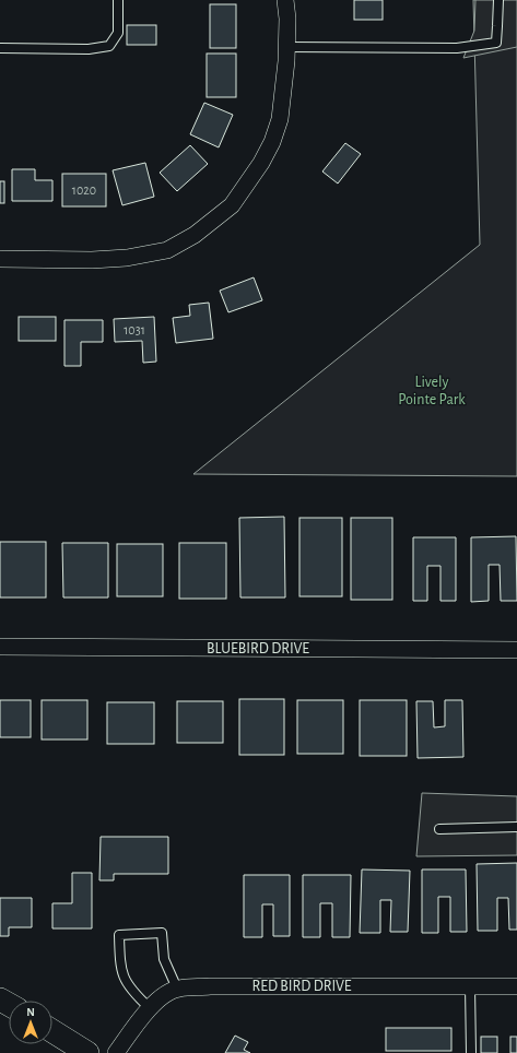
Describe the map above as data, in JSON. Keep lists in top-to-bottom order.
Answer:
{
  "streets": {
    "street": ["BLUEBIRD DRIVE", "RED BIRD DRIVE"]
  },
  "parks": ["Lively Pointe Park"],
  "house_numbers": ["1020", "1031"],
  "north": "top"
}
